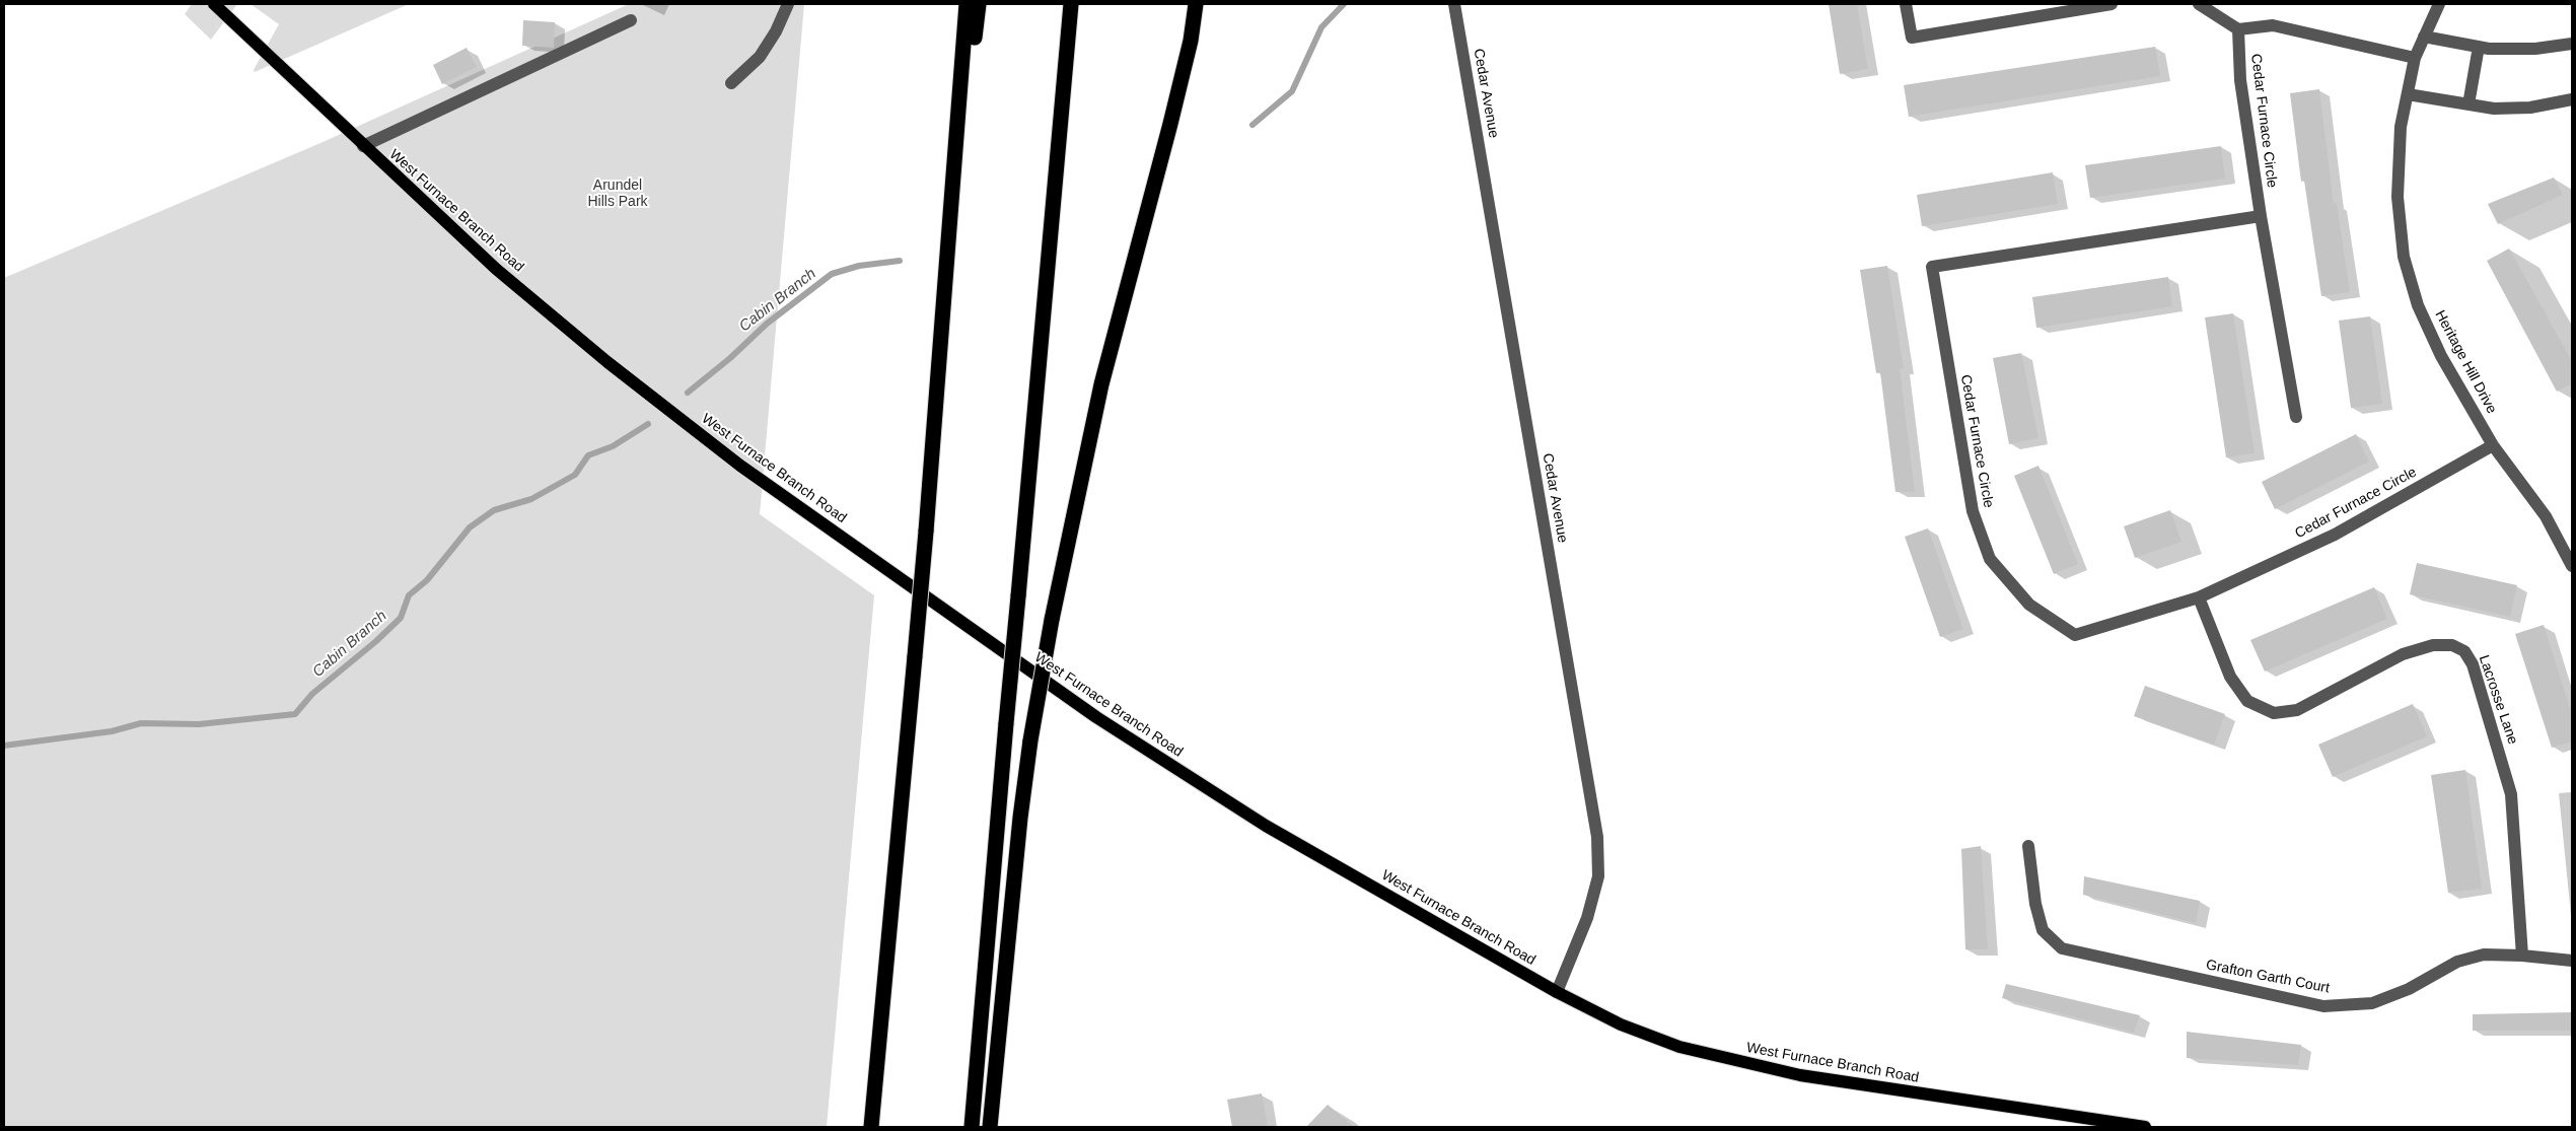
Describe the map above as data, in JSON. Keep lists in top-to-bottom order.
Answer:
{
  "streets": {
    "main road": ["West Furnace Branch Road"],
    "street": [
      "Cedar Avenue",
      "Cedar Furnace Circle",
      "Heritage Hill Drive",
      "Lacrosse Lane",
      "Grafton Garth Court"
    ]
  },
  "crossings": [
    ["Cedar Avenue", "West Furnace Branch Road"],
    ["Cedar Furnace Circle", "Heritage Hill Drive"],
    ["Cedar Furnace Circle", "Lacrosse Lane"],
    ["Lacrosse Lane", "Grafton Garth Court"]
  ],
  "water": ["Cabin Branch"],
  "parks": ["Arundel Hills Park"]
}
